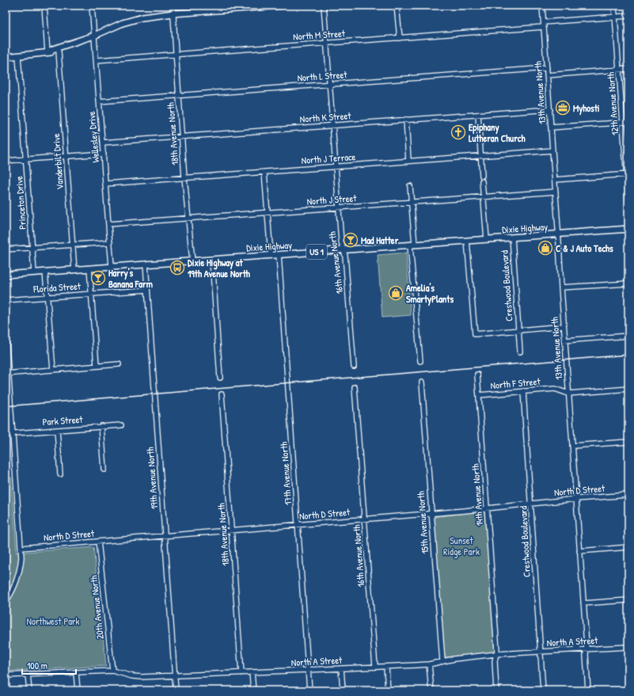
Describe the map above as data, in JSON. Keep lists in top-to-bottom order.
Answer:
{
  "streets": {
    "main road": ["Dixie Highway", "US 1"],
    "street": [
      "North M Street",
      "North L Street",
      "13th Avenue North",
      "12th Avenue North",
      "North K Street",
      "18th Avenue North",
      "Wellesley Drive",
      "North J Terrace",
      "Vanderbilt Drive",
      "North J Street",
      "Princeton Drive",
      "16th Avenue North",
      "Crestwood Boulevard",
      "Florida Street",
      "North F Street",
      "Park Street",
      "17th Avenue North",
      "19th Avenue North",
      "North D Street",
      "14th Avenue North",
      "15th Avenue North",
      "20th Avenue North",
      "North A Street"
    ]
  },
  "crossings": [
    ["North M Street", "13th Avenue North"],
    ["North M Street", "12th Avenue North"],
    ["North M Street", "18th Avenue North"],
    ["North M Street", "Wellesley Drive"],
    ["North M Street", "16th Avenue North"],
    ["North L Street", "13th Avenue North"],
    ["North L Street", "18th Avenue North"],
    ["North L Street", "Wellesley Drive"],
    ["North L Street", "16th Avenue North"],
    ["13th Avenue North", "North K Street"],
    ["13th Avenue North", "North J Terrace"],
    ["13th Avenue North", "North J Street"],
    ["13th Avenue North", "Dixie Highway"],
    ["13th Avenue North", "North F Street"],
    ["13th Avenue North", "North D Street"],
    ["13th Avenue North", "North A Street"],
    ["North K Street", "18th Avenue North"],
    ["North K Street", "Wellesley Drive"],
    ["North K Street", "16th Avenue North"],
    ["18th Avenue North", "North J Terrace"],
    ["18th Avenue North", "North J Street"],
    ["18th Avenue North", "Dixie Highway"],
    ["18th Avenue North", "North D Street"],
    ["18th Avenue North", "North A Street"],
    ["Wellesley Drive", "North J Terrace"],
    ["Wellesley Drive", "North J Street"],
    ["Wellesley Drive", "Dixie Highway"],
    ["North J Terrace", "16th Avenue North"],
    ["Vanderbilt Drive", "Dixie Highway"],
    ["North J Street", "16th Avenue North"],
    ["Princeton Drive", "Dixie Highway"],
    ["Dixie Highway", "16th Avenue North"],
    ["Dixie Highway", "Crestwood Boulevard"],
    ["Dixie Highway", "17th Avenue North"],
    ["Dixie Highway", "19th Avenue North"],
    ["16th Avenue North", "North D Street"],
    ["16th Avenue North", "North A Street"],
    ["Crestwood Boulevard", "North F Street"],
    ["Crestwood Boulevard", "North D Street"],
    ["Crestwood Boulevard", "North A Street"],
    ["Florida Street", "19th Avenue North"],
    ["North F Street", "14th Avenue North"],
    ["17th Avenue North", "North D Street"],
    ["17th Avenue North", "North A Street"],
    ["19th Avenue North", "North D Street"],
    ["19th Avenue North", "North A Street"],
    ["North D Street", "14th Avenue North"],
    ["North D Street", "15th Avenue North"],
    ["North D Street", "20th Avenue North"],
    ["14th Avenue North", "North A Street"],
    ["15th Avenue North", "North A Street"],
    ["20th Avenue North", "North A Street"]
  ],
  "parks": ["Sunset Ridge Park", "Northwest Park"],
  "places": {
    "office": ["Myhosti"],
    "church": ["Epiphany Lutheran Church"],
    "bar": ["Mad Hatter", "Harry's Banana Farm"],
    "shop": ["C & J Auto Techs", "Amelia's SmartyPlants"],
    "bus stop": ["Dixie Highway at 19th Avenue North"]
  },
  "scale_bar": "100 m"
}
